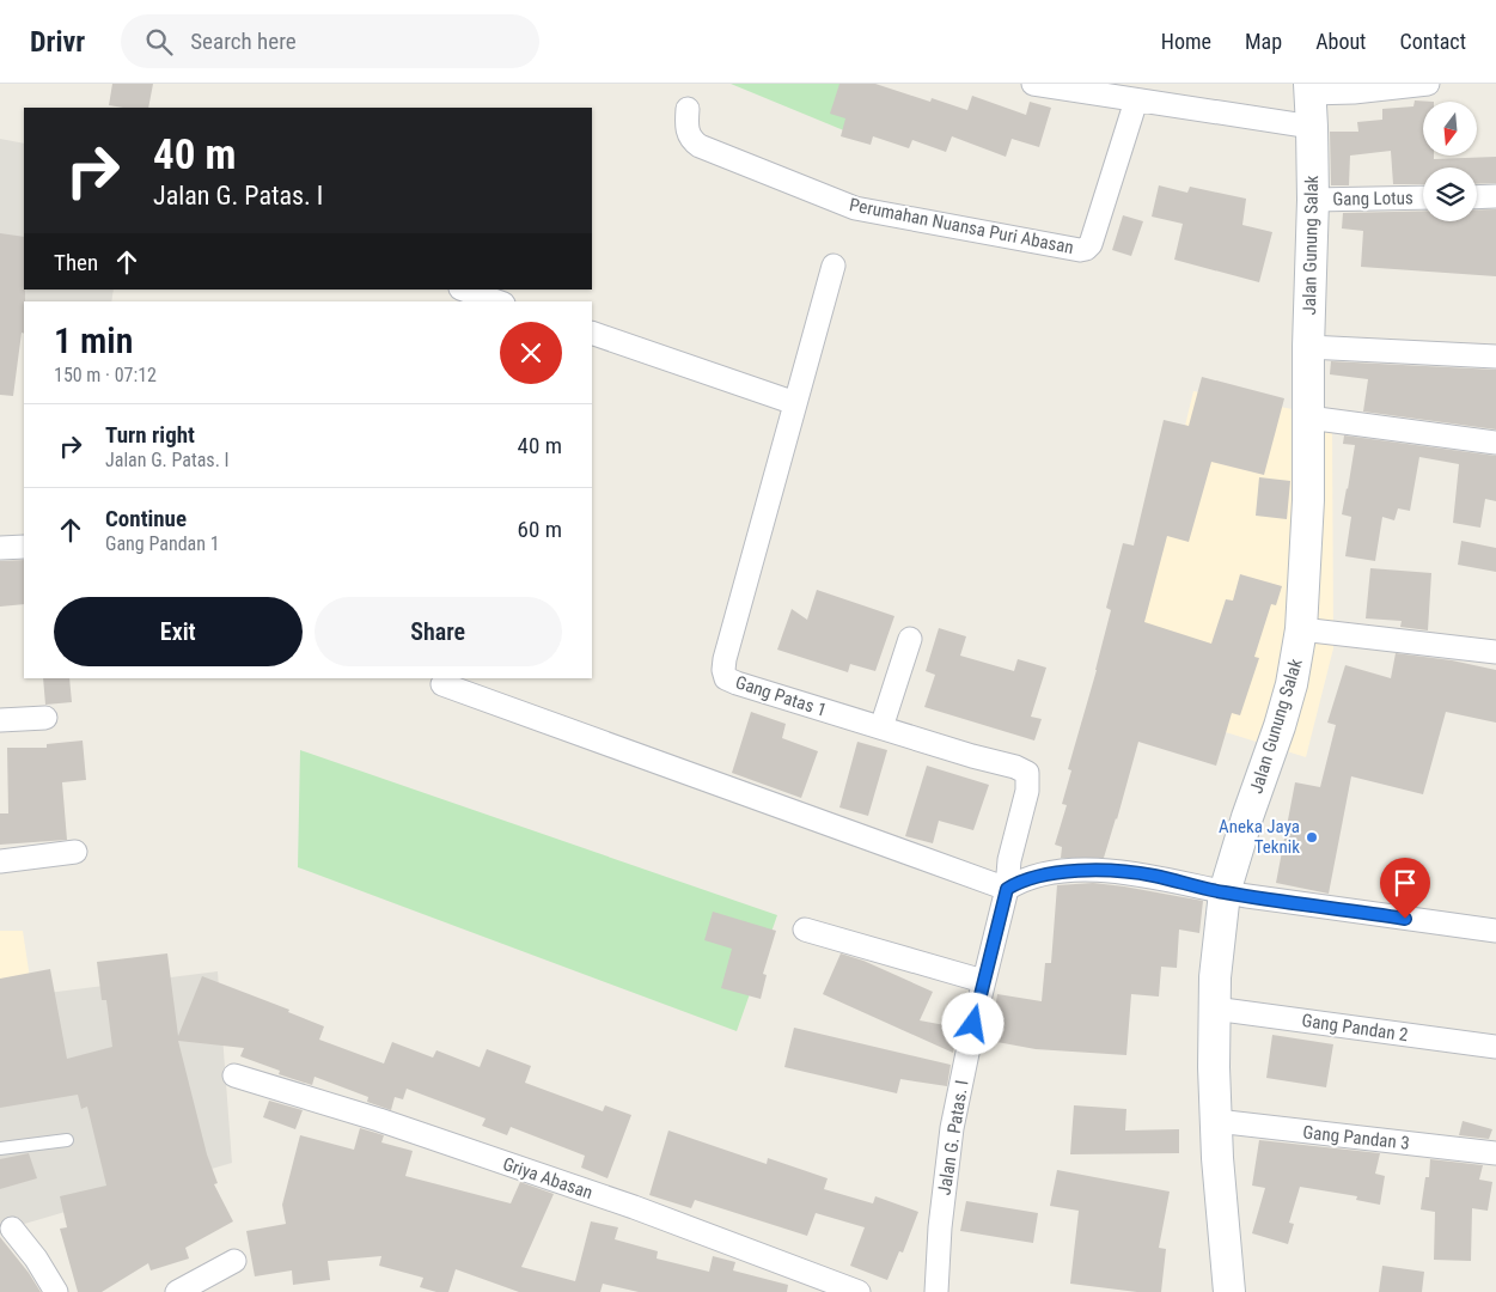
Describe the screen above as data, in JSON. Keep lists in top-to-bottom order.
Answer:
{
  "streets": {
    "street": [
      "Gang Lotus",
      "Perumahan Nuansa Puri Abasan",
      "Jalan Gunung Salak",
      "Gang Patas 1",
      "Gang Pandan 2",
      "Jalan G. Patas. I",
      "Gang Pandan 3",
      "Griya Abasan"
    ]
  },
  "crossings": [
    ["Gang Lotus", "Jalan Gunung Salak"],
    ["Jalan Gunung Salak", "Gang Pandan 2"],
    ["Jalan Gunung Salak", "Gang Pandan 3"],
    ["Gang Patas 1", "Jalan G. Patas. I"]
  ],
  "places": ["Aneka Jaya Teknik"],
  "north": "bottom",
  "page": {
    "header": "Drivr",
    "search": "Search here",
    "nav": [
      "Home",
      "Map",
      "About",
      "Contact"
    ],
    "turn": ["40 m", "Jalan G. Patas. I"],
    "then": "Then",
    "heading": ["1 min", "150 m · 07:12"],
    "list": [
      {
        "name": "Turn right",
        "note": "Jalan G. Patas. I",
        "value": "40 m"
      },
      {
        "name": "Continue",
        "note": "Gang Pandan 1",
        "value": "60 m"
      }
    ],
    "buttons": ["Exit", "Share"]
  }
}
